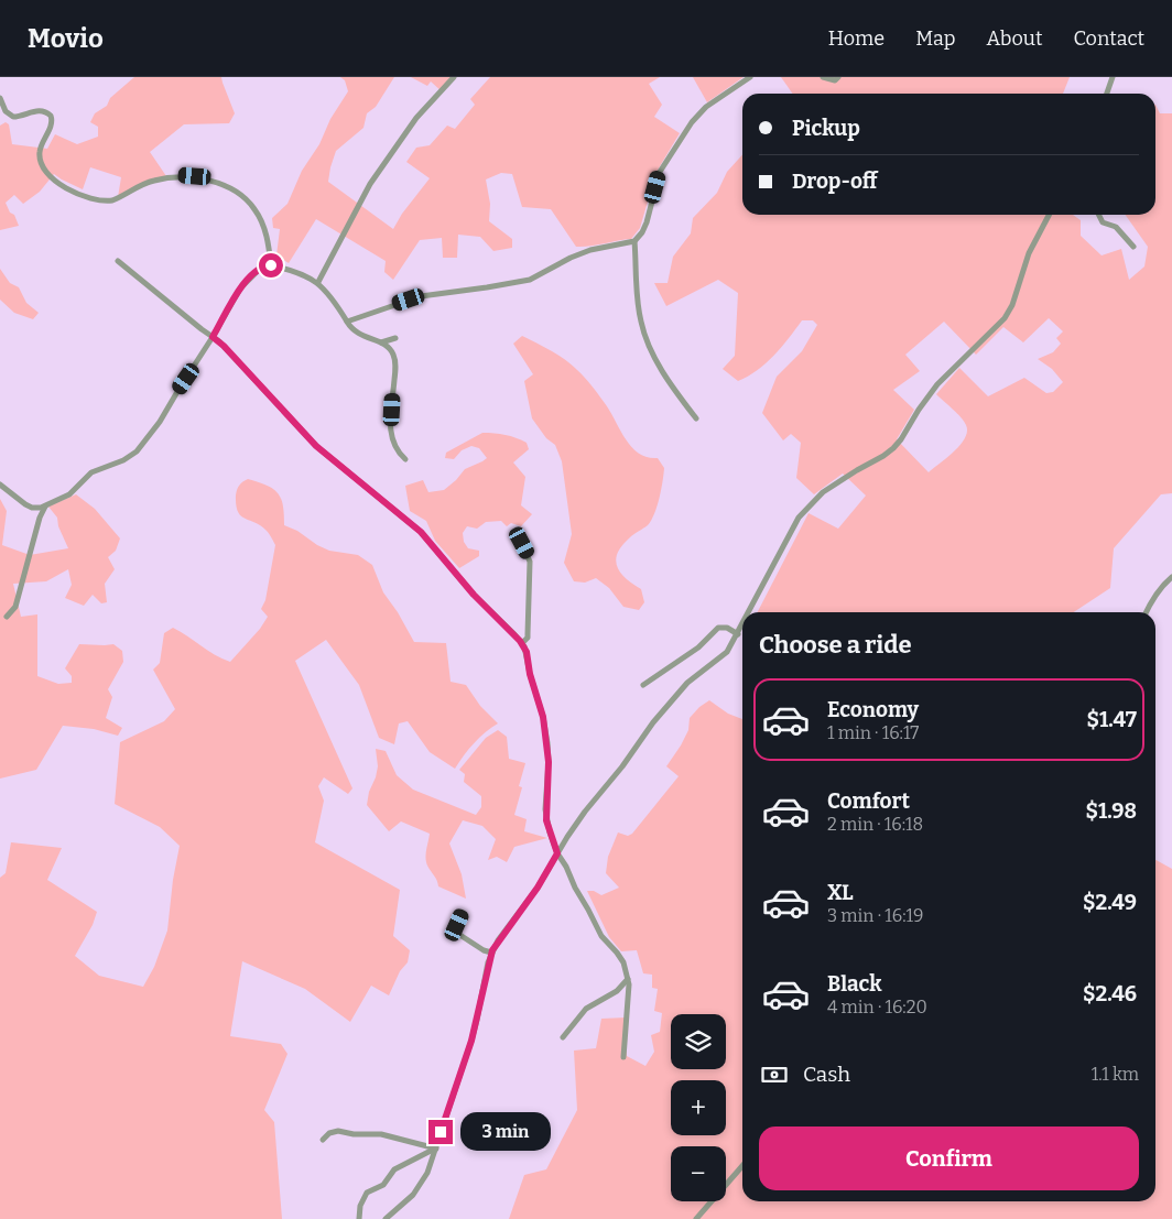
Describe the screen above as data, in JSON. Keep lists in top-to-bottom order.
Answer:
{
  "page": {
    "header": "Movio",
    "nav": [
      "Home",
      "Map",
      "About",
      "Contact"
    ],
    "banner": ["Pickup", "Drop-off"],
    "heading": "Choose a ride",
    "list": [
      {
        "name": "Economy",
        "note": "1 min · 16:17",
        "value": "$1.47"
      },
      {
        "name": "Comfort",
        "note": "2 min · 16:18",
        "value": "$1.98"
      },
      {
        "name": "XL",
        "note": "3 min · 16:19",
        "value": "$2.49"
      },
      {
        "name": "Black",
        "note": "4 min · 16:20",
        "value": "$2.46"
      }
    ],
    "map_buttons": ["+", "−"],
    "pay": ["Cash", "1.1 km"],
    "bubble": "3 min",
    "buttons": "Confirm"
  }
}
